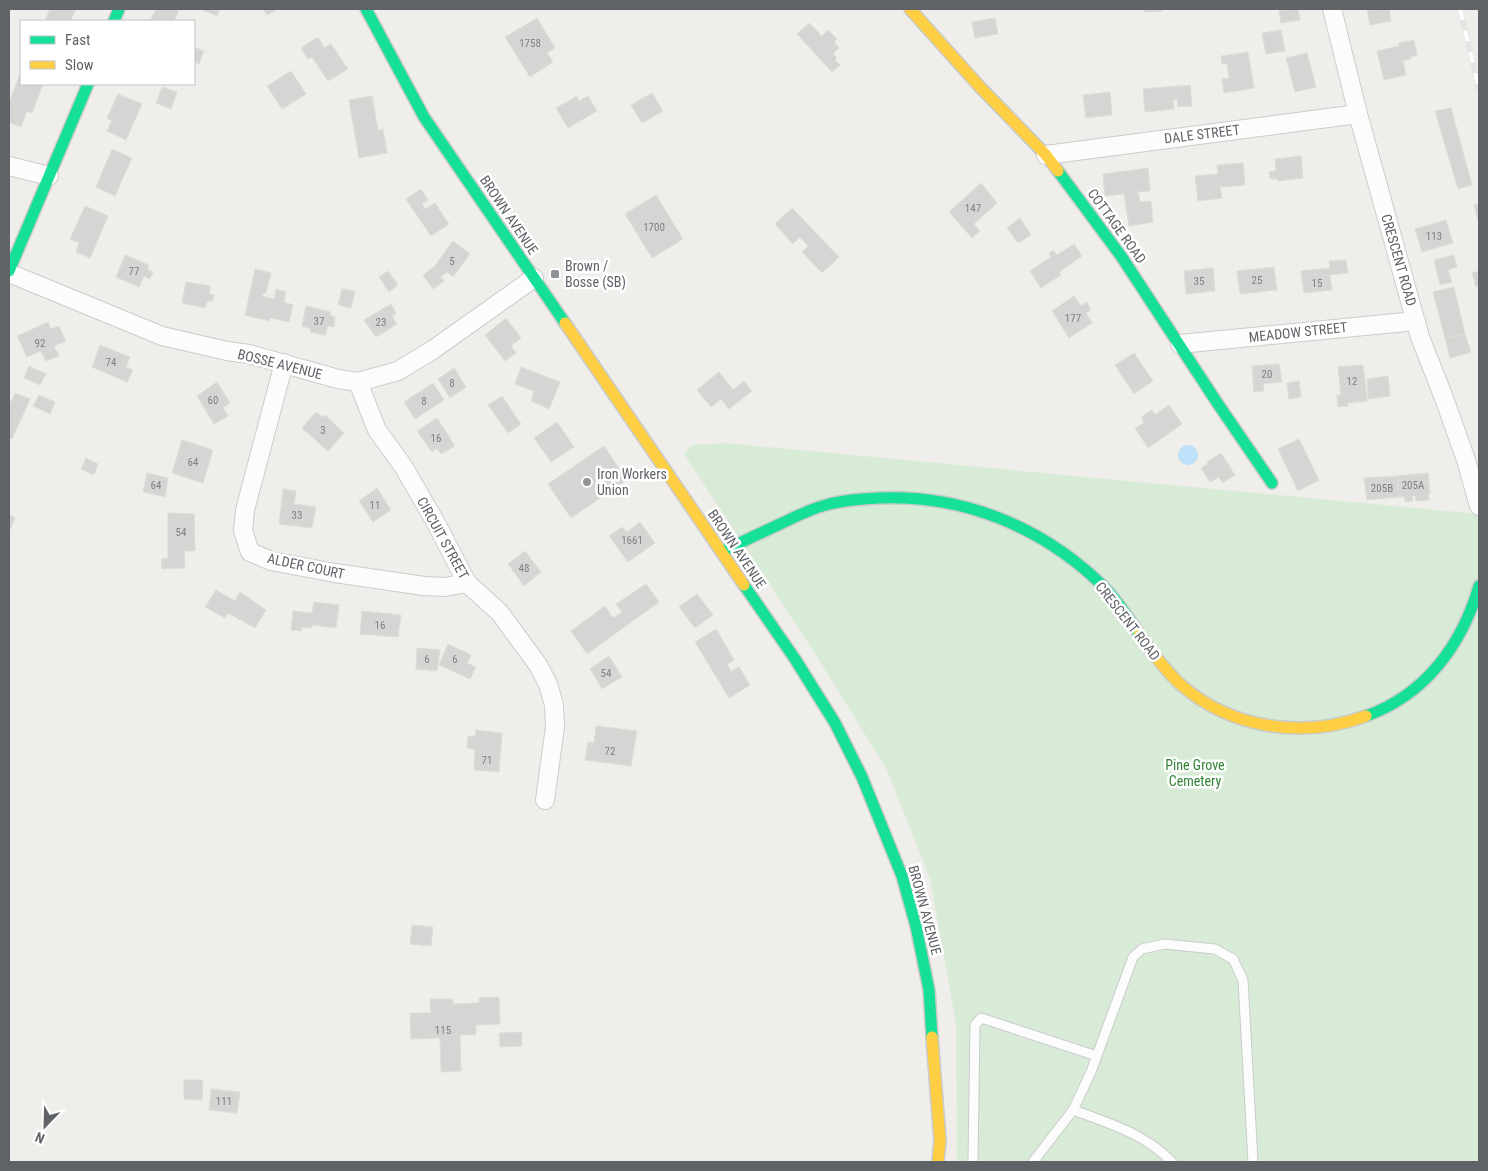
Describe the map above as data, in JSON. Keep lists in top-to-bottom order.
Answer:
{
  "streets": {
    "street": [
      "DALE STREET",
      "BROWN AVENUE",
      "COTTAGE ROAD",
      "CRESCENT ROAD",
      "MEADOW STREET",
      "BOSSE AVENUE",
      "CIRCUIT STREET",
      "ALDER COURT"
    ]
  },
  "crossings": [
    ["DALE STREET", "COTTAGE ROAD"],
    ["DALE STREET", "CRESCENT ROAD"],
    ["BROWN AVENUE", "CRESCENT ROAD"],
    ["BROWN AVENUE", "BOSSE AVENUE"],
    ["COTTAGE ROAD", "MEADOW STREET"],
    ["CRESCENT ROAD", "MEADOW STREET"],
    ["BOSSE AVENUE", "CIRCUIT STREET"],
    ["BOSSE AVENUE", "ALDER COURT"],
    ["CIRCUIT STREET", "ALDER COURT"]
  ],
  "parks": ["Pine Grove Cemetery"],
  "places": {
    "transit": ["Brown / Bosse (SB)"],
    "other": ["Iron Workers Union"]
  },
  "house_numbers": [
    "1758",
    "147",
    "1700",
    "113",
    "5",
    "77",
    "25",
    "35",
    "15",
    "177",
    "37",
    "23",
    "92",
    "74",
    "20",
    "12",
    "8",
    "60",
    "8",
    "3",
    "16",
    "64",
    "64",
    "205A",
    "205B",
    "11",
    "33",
    "54",
    "1661",
    "48",
    "16",
    "6",
    "6",
    "54",
    "72",
    "71",
    "115",
    "111"
  ],
  "legend": ["Fast", "Slow"],
  "north": "bottom left"
}
